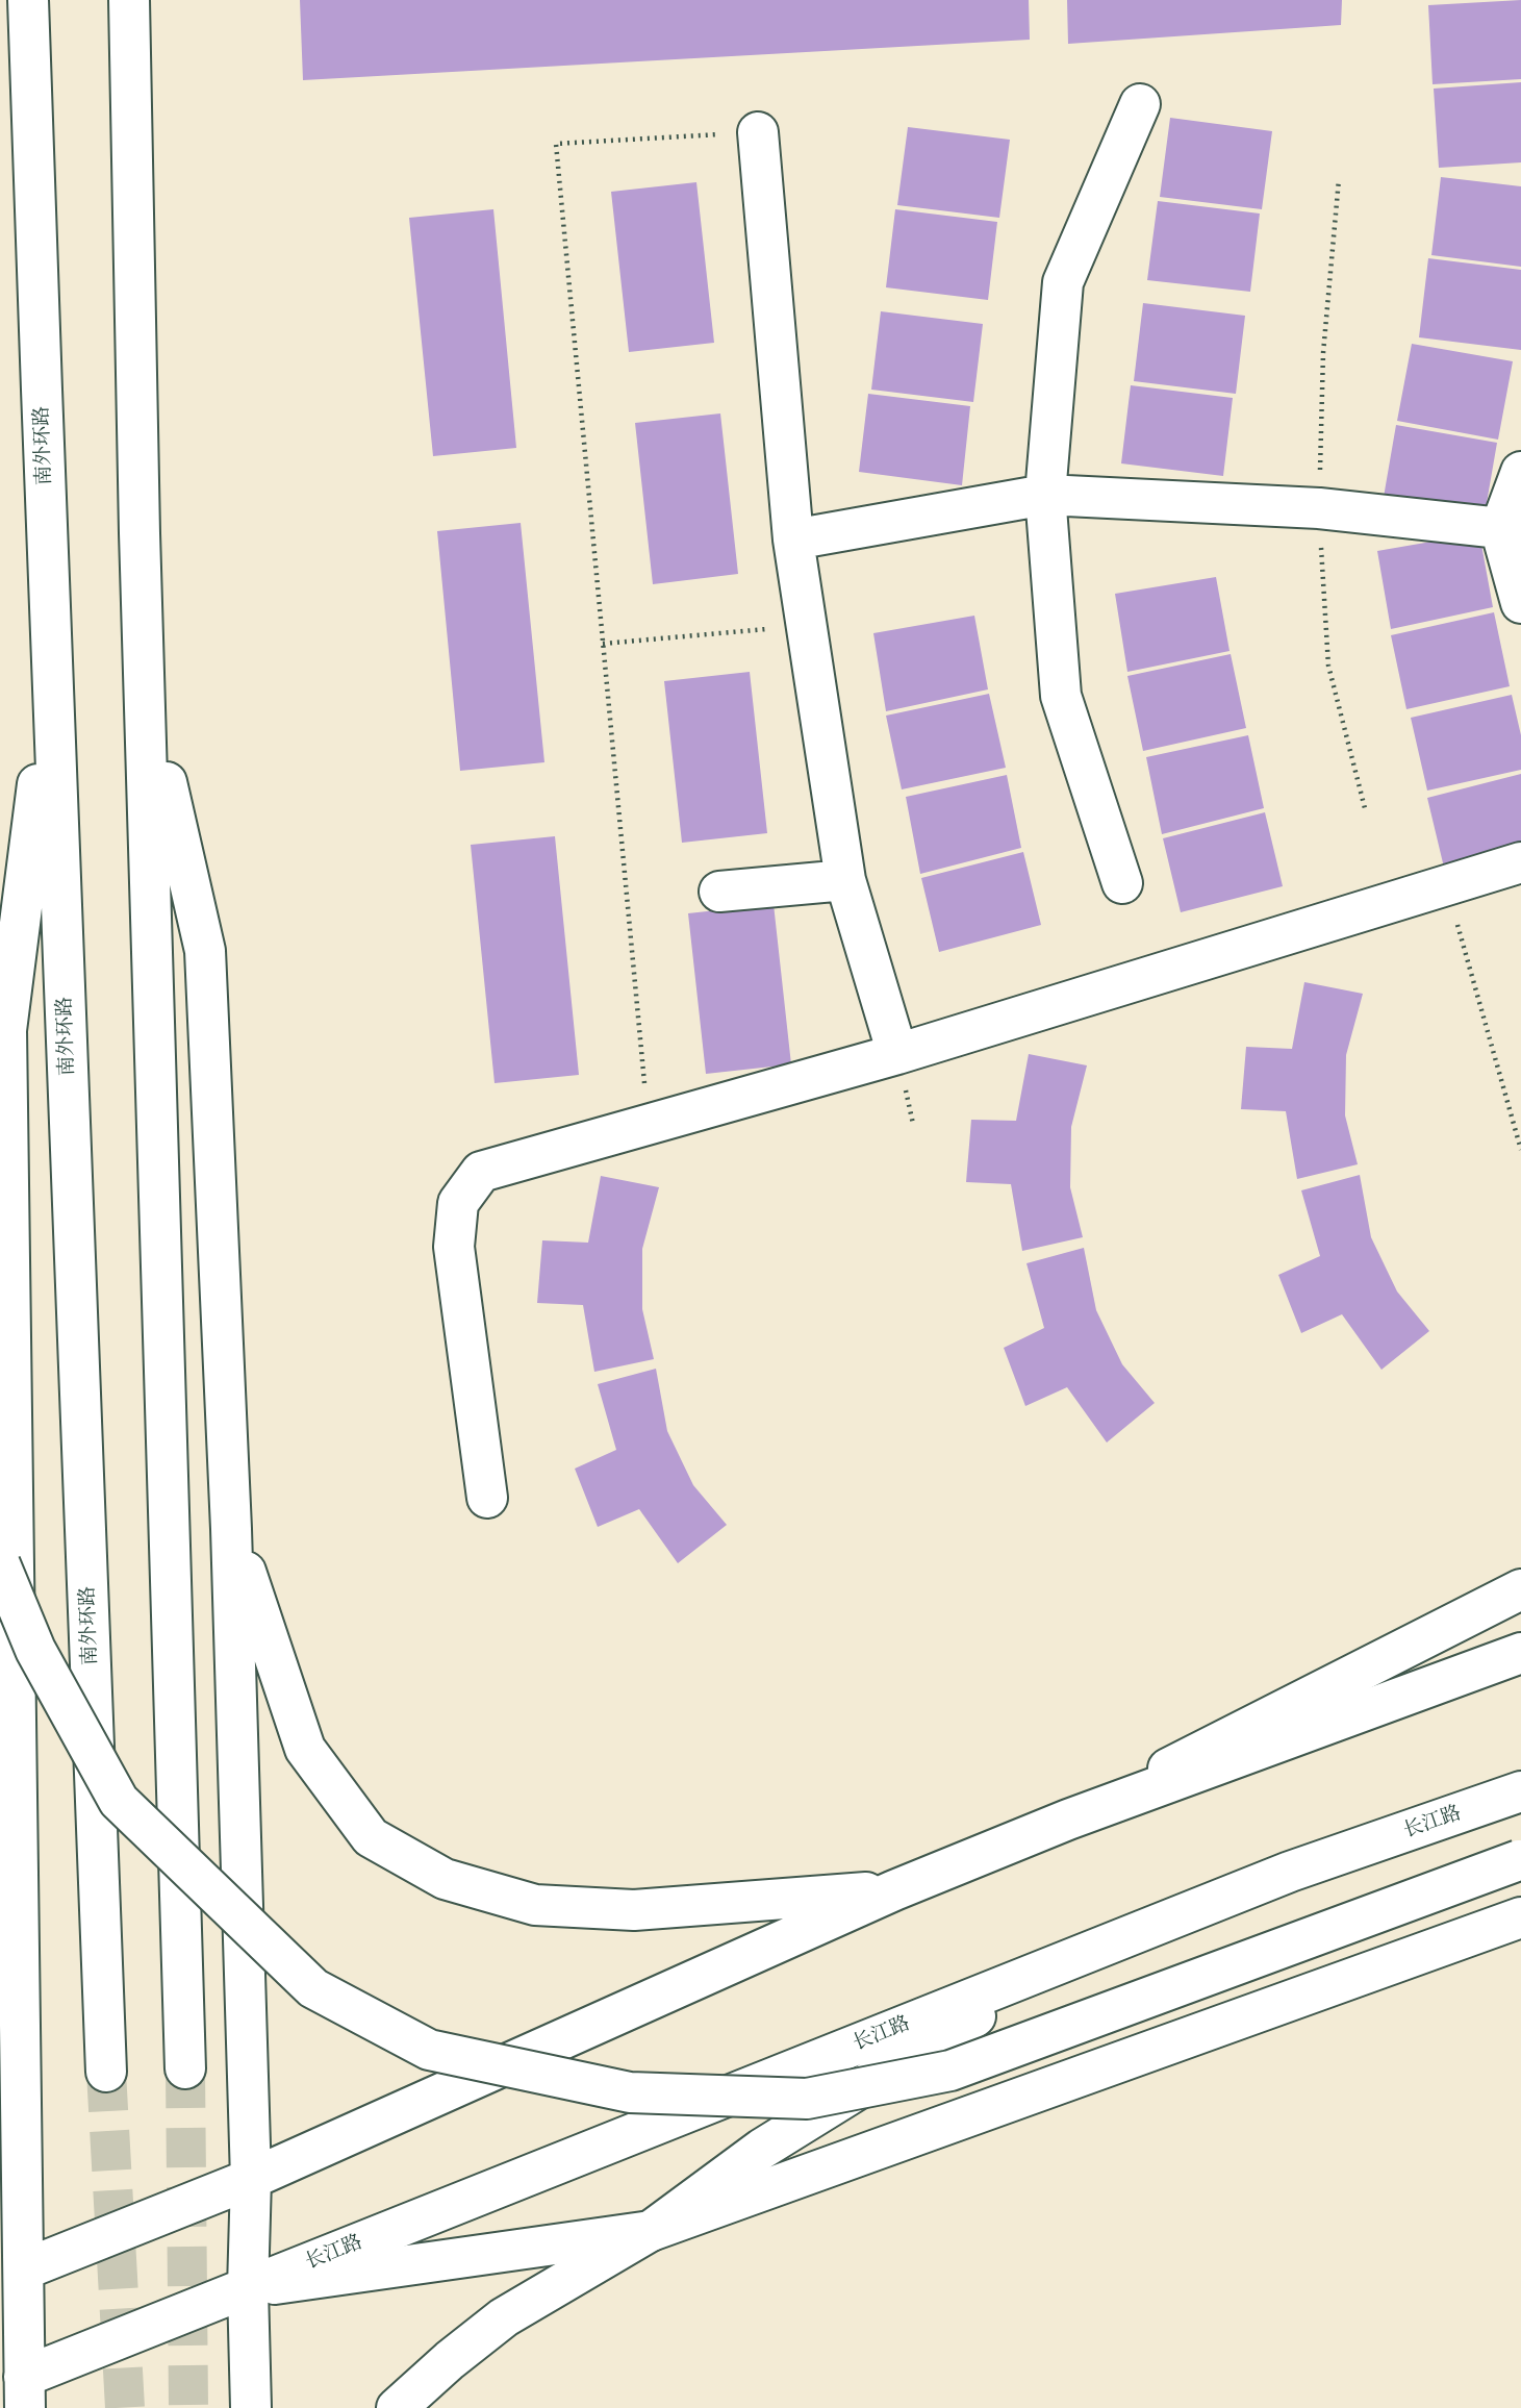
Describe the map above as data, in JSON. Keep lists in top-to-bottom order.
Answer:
{
  "streets": {
    "main road": ["南外环路", "长江路"]
  }
}
